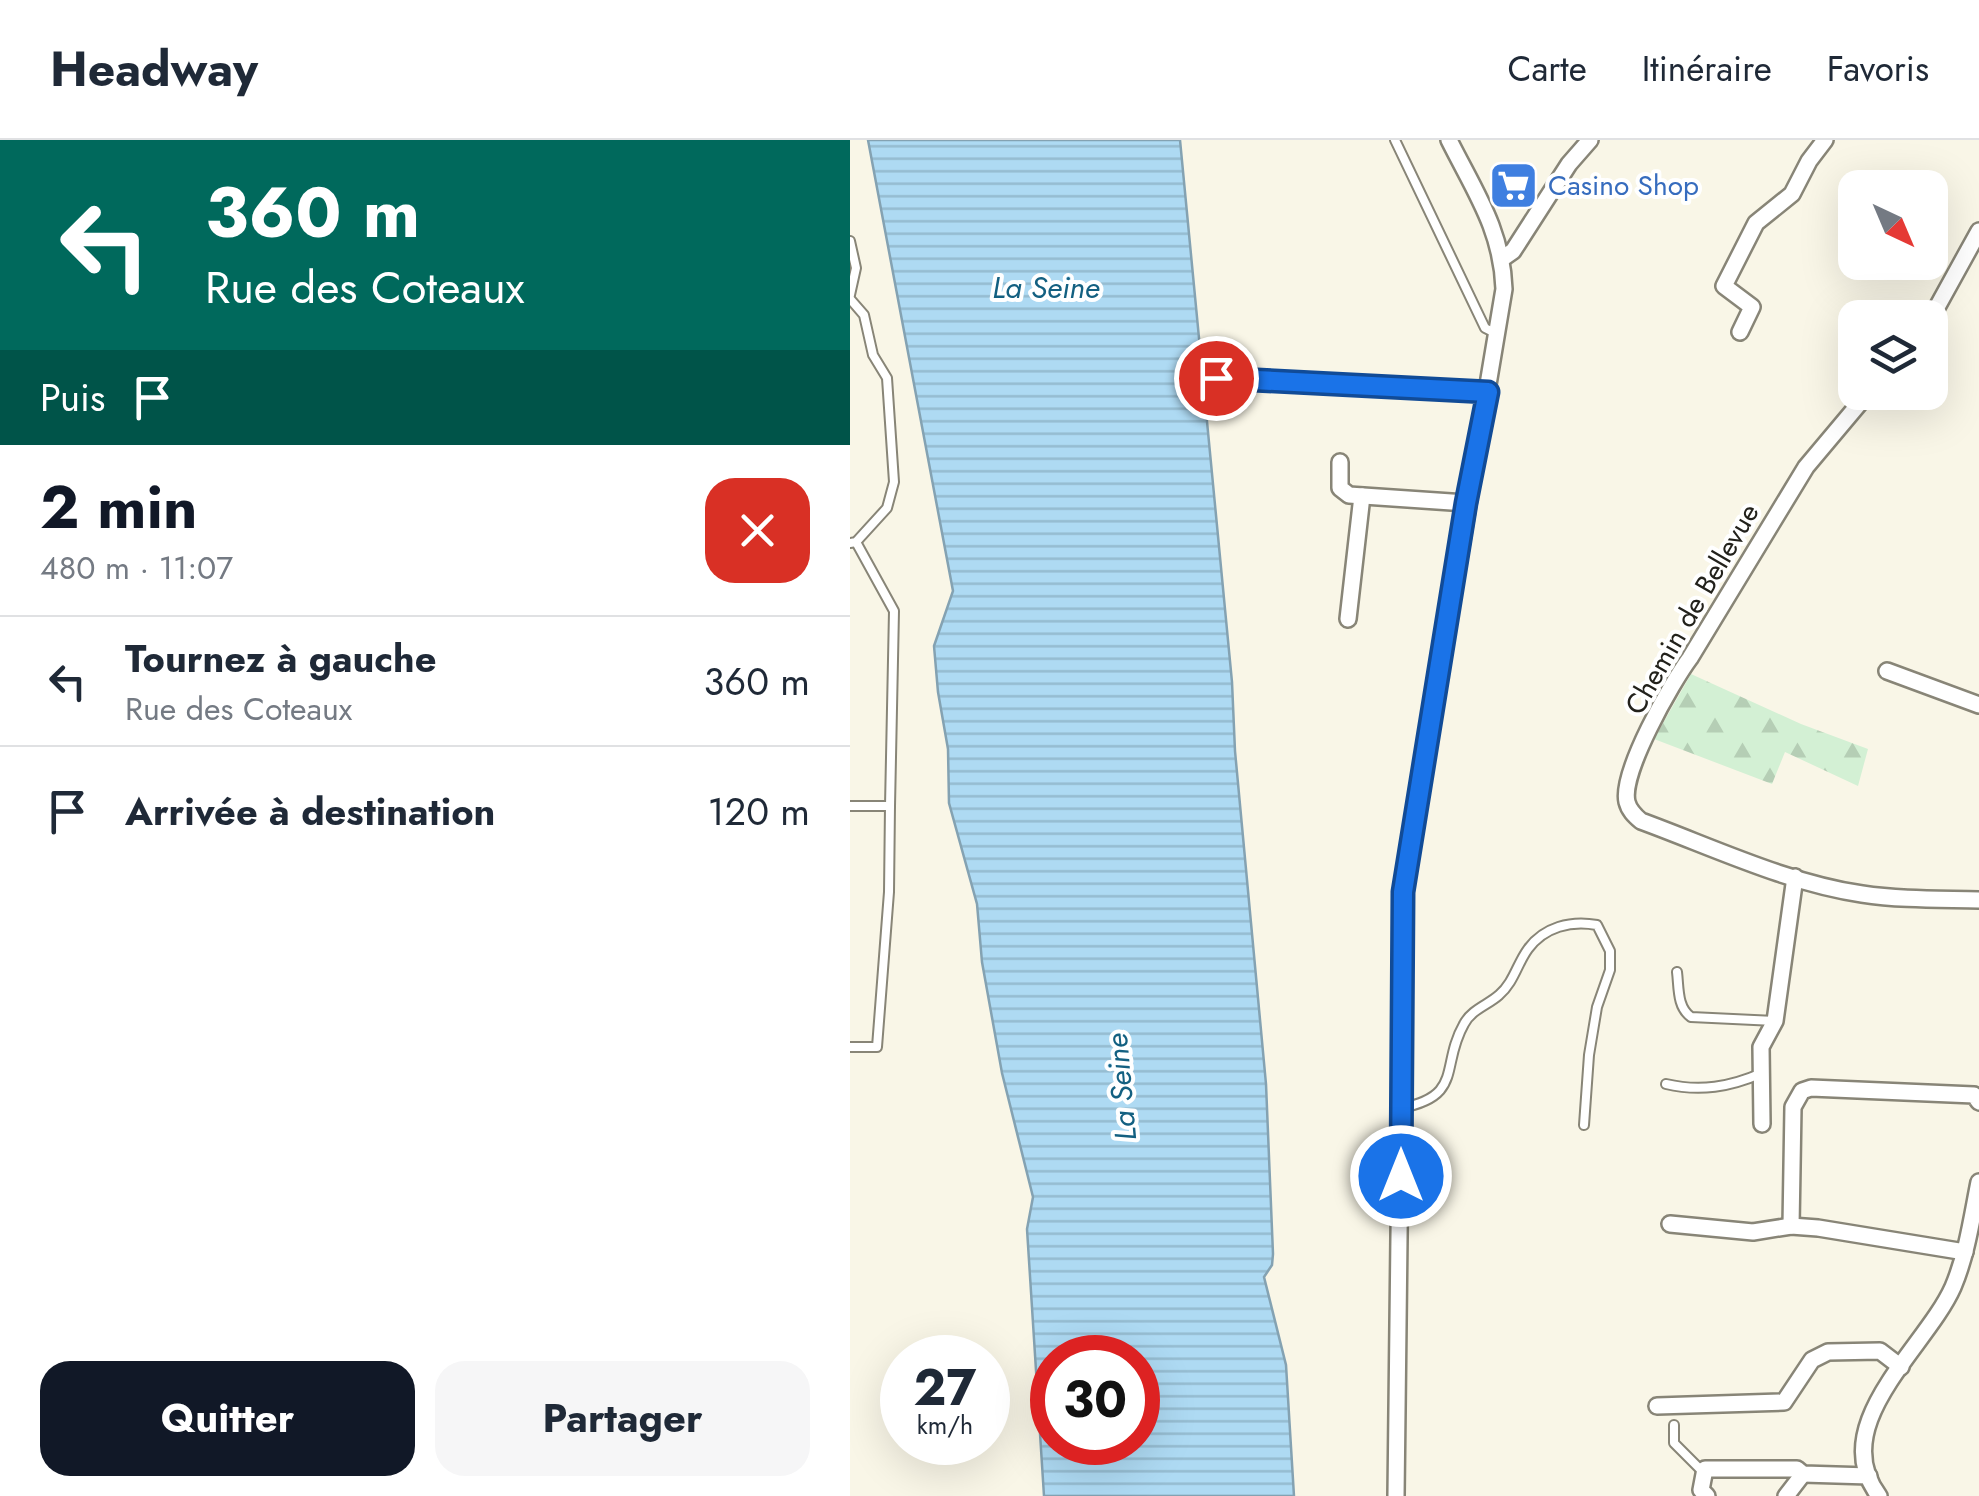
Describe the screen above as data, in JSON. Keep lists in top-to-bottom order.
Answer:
{
  "streets": {
    "street": ["Chemin de Bellevue"]
  },
  "water": ["La Seine"],
  "places": {
    "supermarket": ["Casino Shop"]
  },
  "north": "bottom right",
  "page": {
    "header": "Headway",
    "nav": ["Carte", "Itinéraire", "Favoris"],
    "turn": ["360 m", "Rue des Coteaux"],
    "then": "Puis",
    "heading": ["2 min", "480 m · 11:07"],
    "list": [
      {
        "name": "Tournez à gauche",
        "note": "Rue des Coteaux",
        "value": "360 m"
      },
      {
        "name": "Arrivée à destination",
        "value": "120 m"
      }
    ],
    "speed": "27 km/h",
    "limit": "30",
    "buttons": ["Quitter", "Partager"]
  }
}
